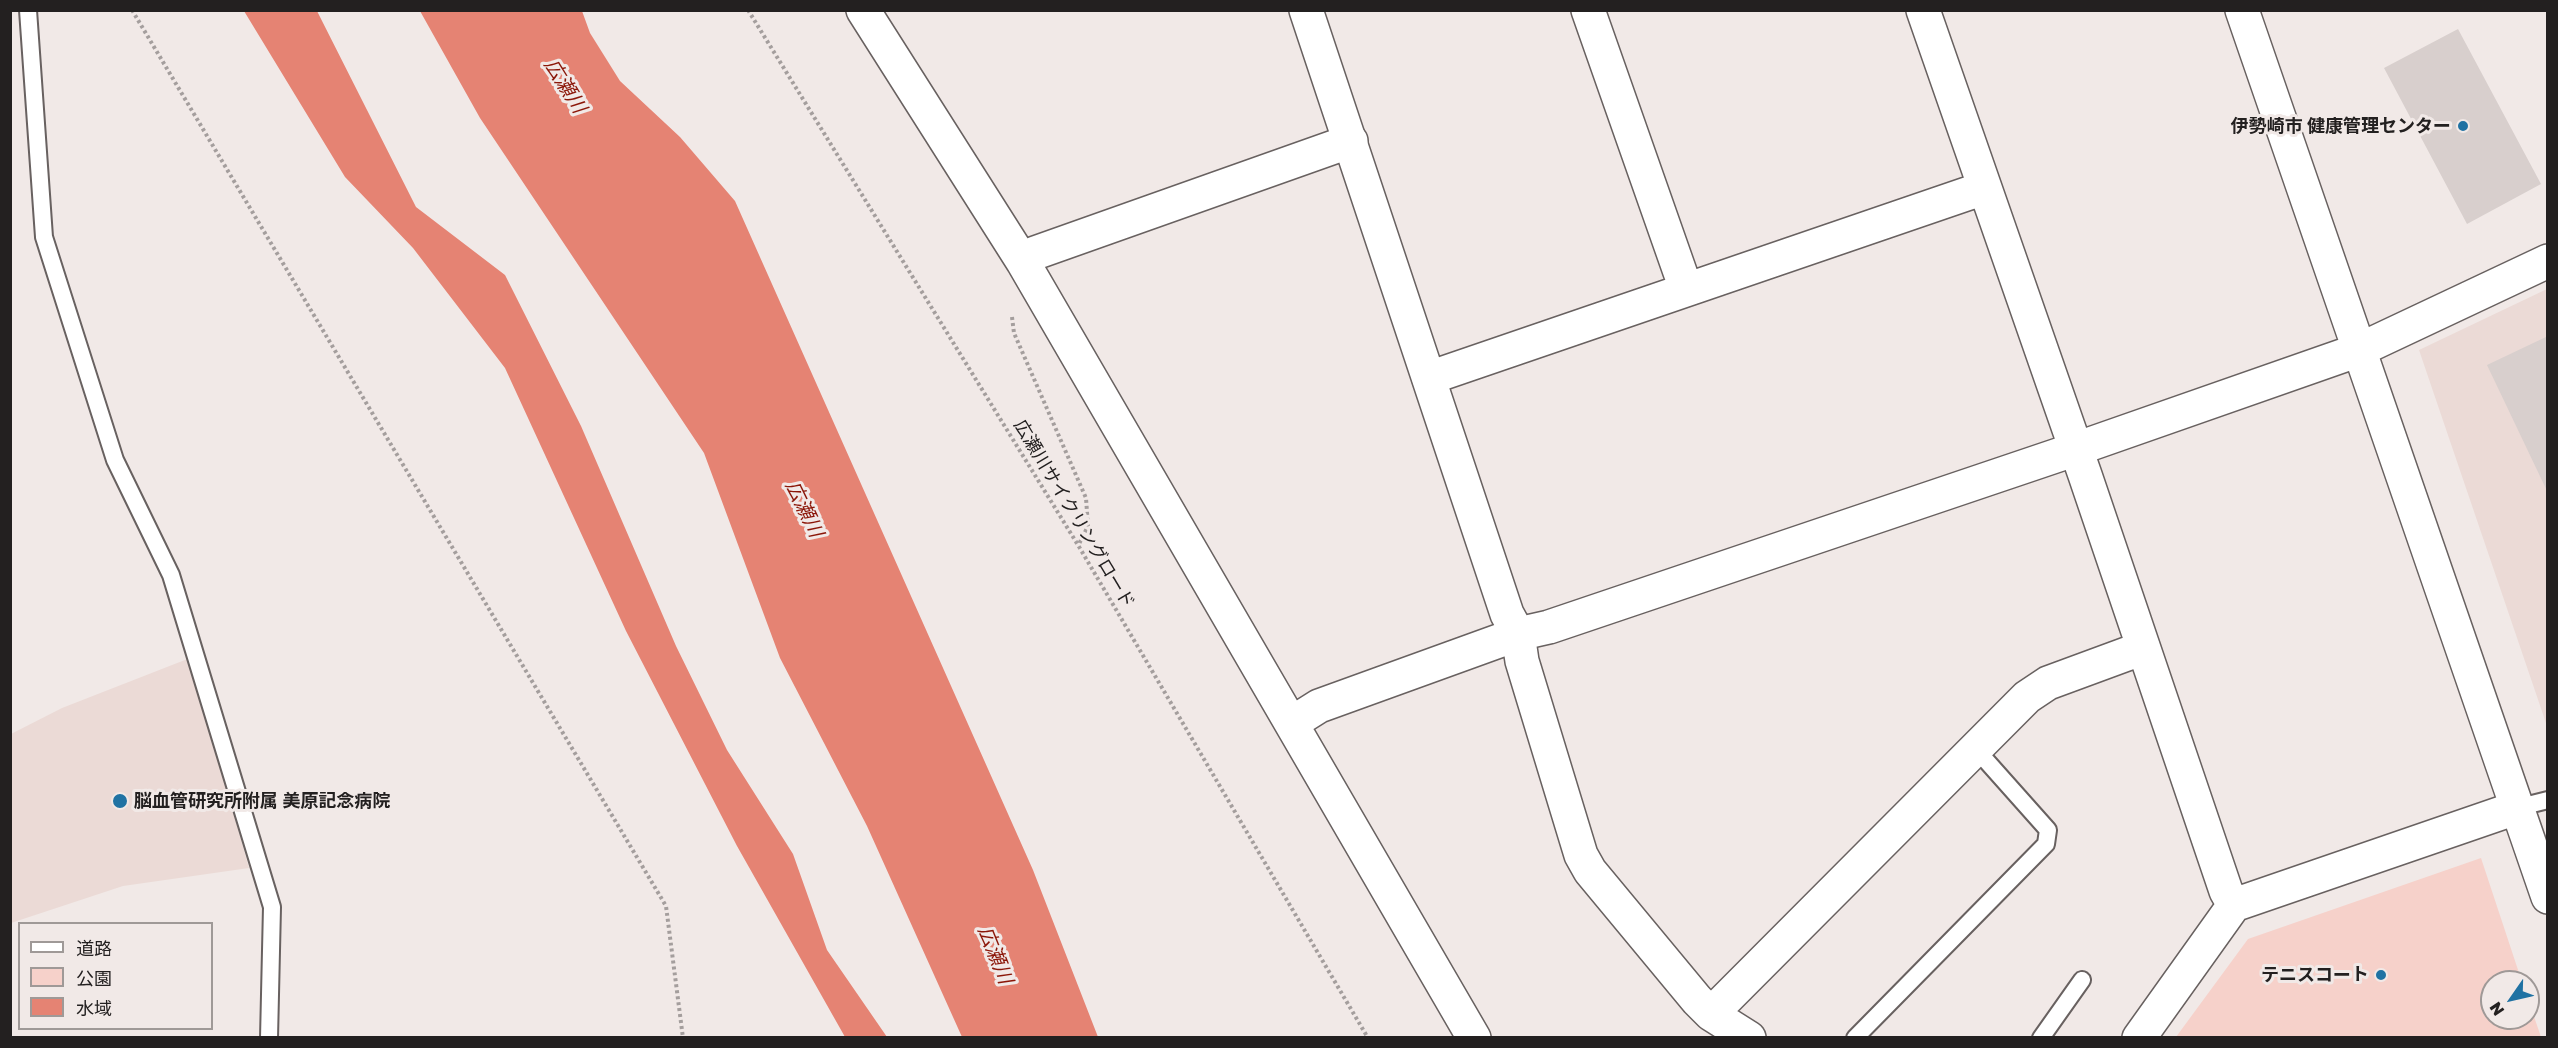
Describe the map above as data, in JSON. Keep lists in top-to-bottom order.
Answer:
{
  "streets": {
    "path": ["広瀬川サイクリングロード"]
  },
  "water": ["広瀬川"],
  "places": ["伊勢崎市 健康管理センター", "脳血管研究所附属 美原記念病院", "テニスコート"],
  "legend": ["道路", "公園", "水域"],
  "north": "bottom left"
}
